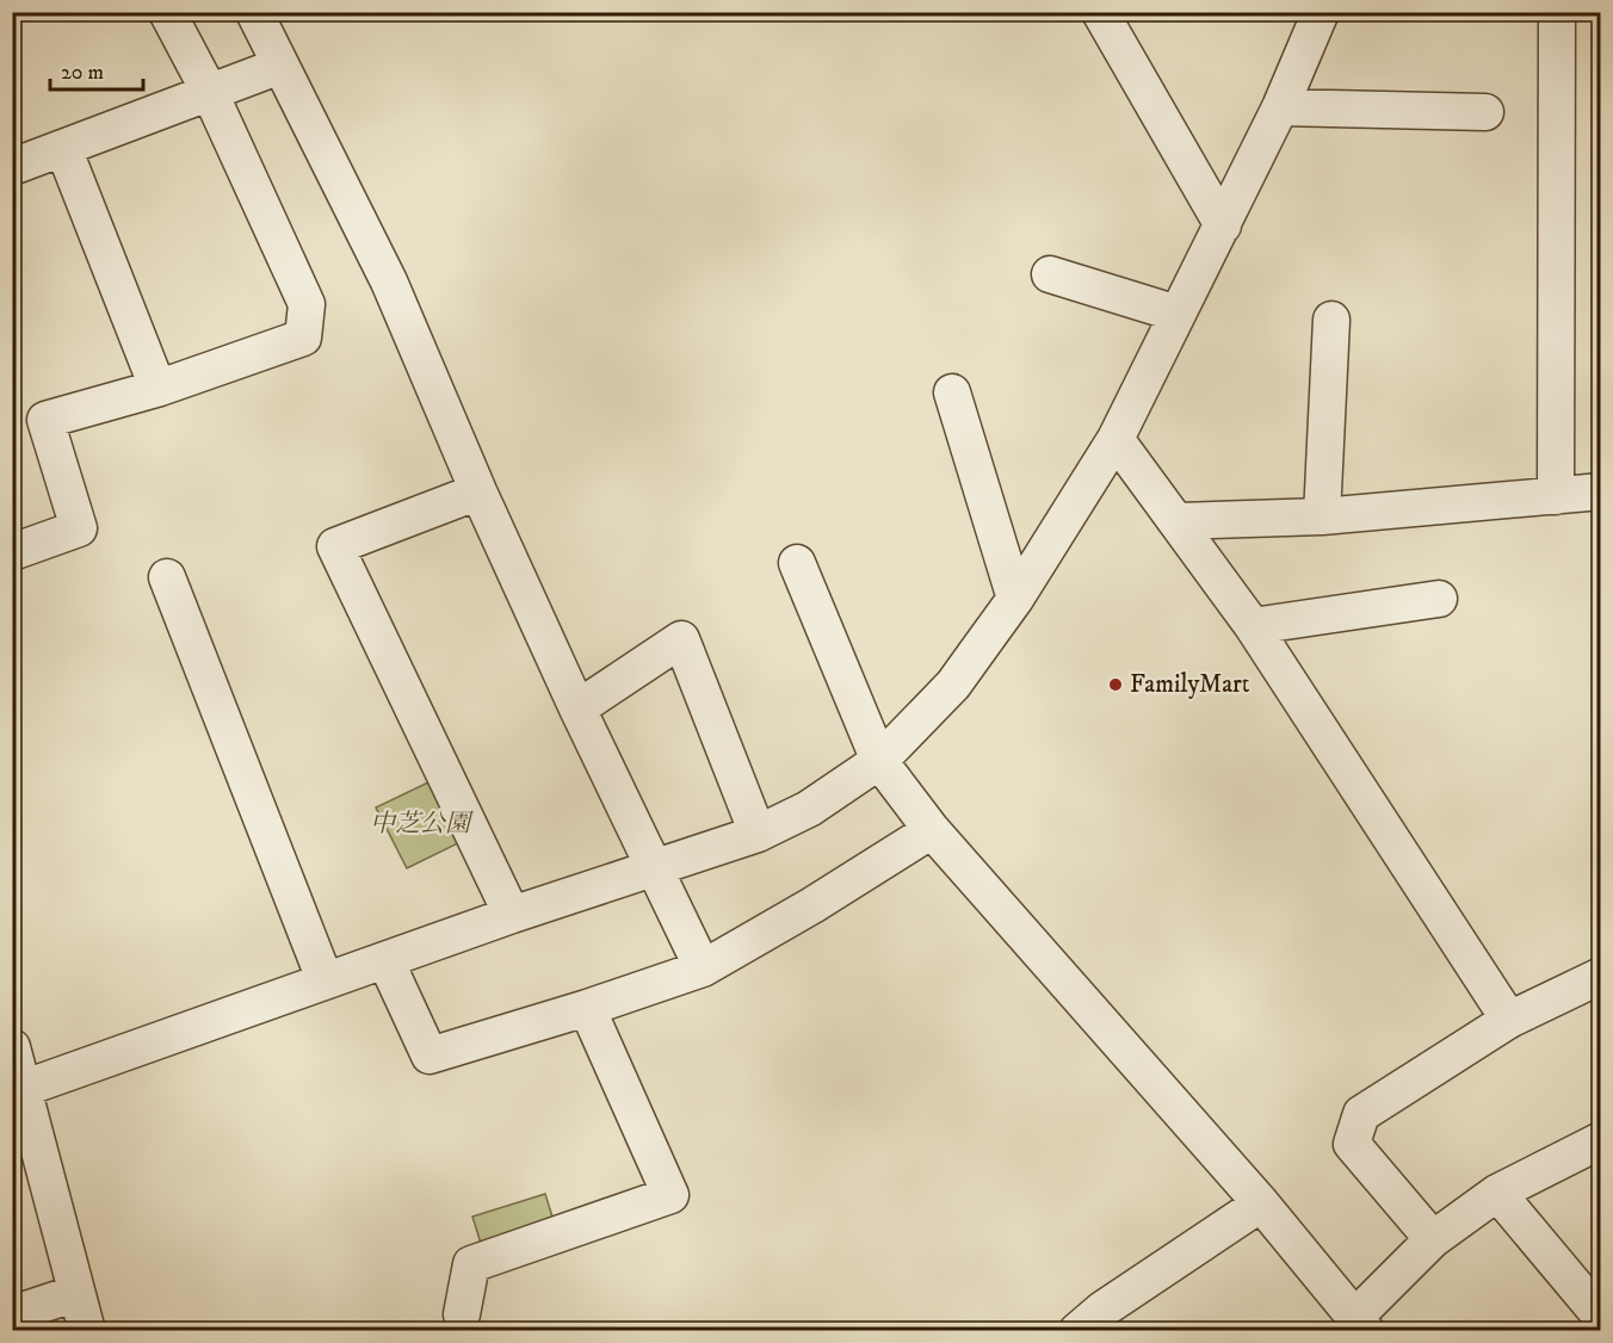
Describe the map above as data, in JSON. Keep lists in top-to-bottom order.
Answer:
{
  "parks": ["中芝公園"],
  "places": ["FamilyMart"],
  "scale_bar": "20 m"
}
